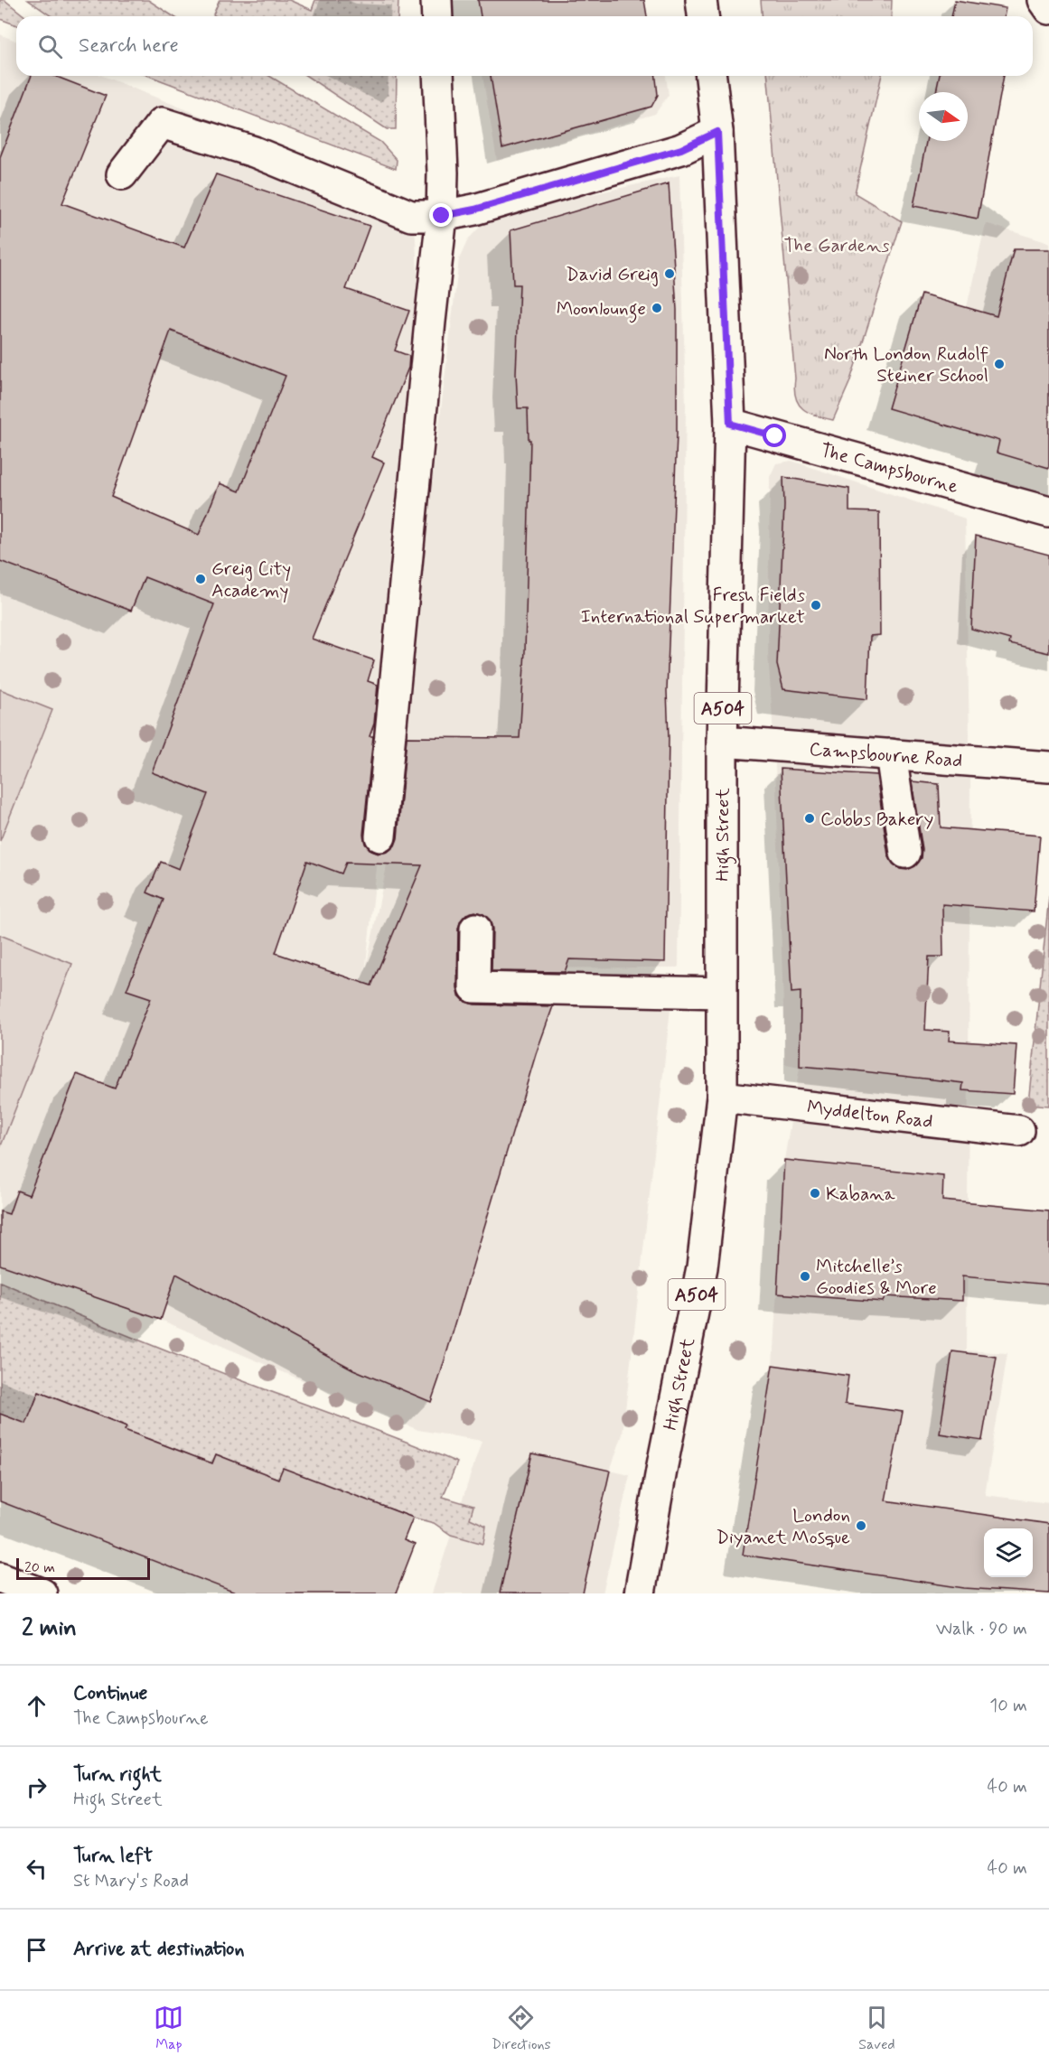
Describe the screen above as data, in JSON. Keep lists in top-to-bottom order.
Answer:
{
  "streets": {
    "main road": [
      "The Campsbourne",
      "A504",
      "Campsbourne Road",
      "High Street",
      "Myddelton Road"
    ]
  },
  "crossings": [
    ["The Campsbourne", "High Street"],
    ["Campsbourne Road", "High Street"],
    ["High Street", "Myddelton Road"]
  ],
  "parks": ["The Gardens"],
  "places": [
    "David Greig",
    "Moonlounge",
    "North London Rudolf Steiner School",
    "Greig City Academy",
    "Fresh Fields International Supermarket",
    "Cobbs Bakery",
    "Kabana",
    "Mitchelle’s Goodies & More",
    "London Diyanet Mosque"
  ],
  "scale_bar": "20 m",
  "north": "right",
  "page": {
    "search": "Search here",
    "scale": "20 m",
    "heading": ["2 min", "Walk · 90 m"],
    "list": [
      ["Continue", "The Campsbourne", "10 m"],
      ["Turn right", "High Street", "40 m"],
      ["Turn left", "St Mary's Road", "40 m"],
      "Arrive at destination"
    ],
    "nav": ["Map", "Directions", "Saved"]
  }
}
